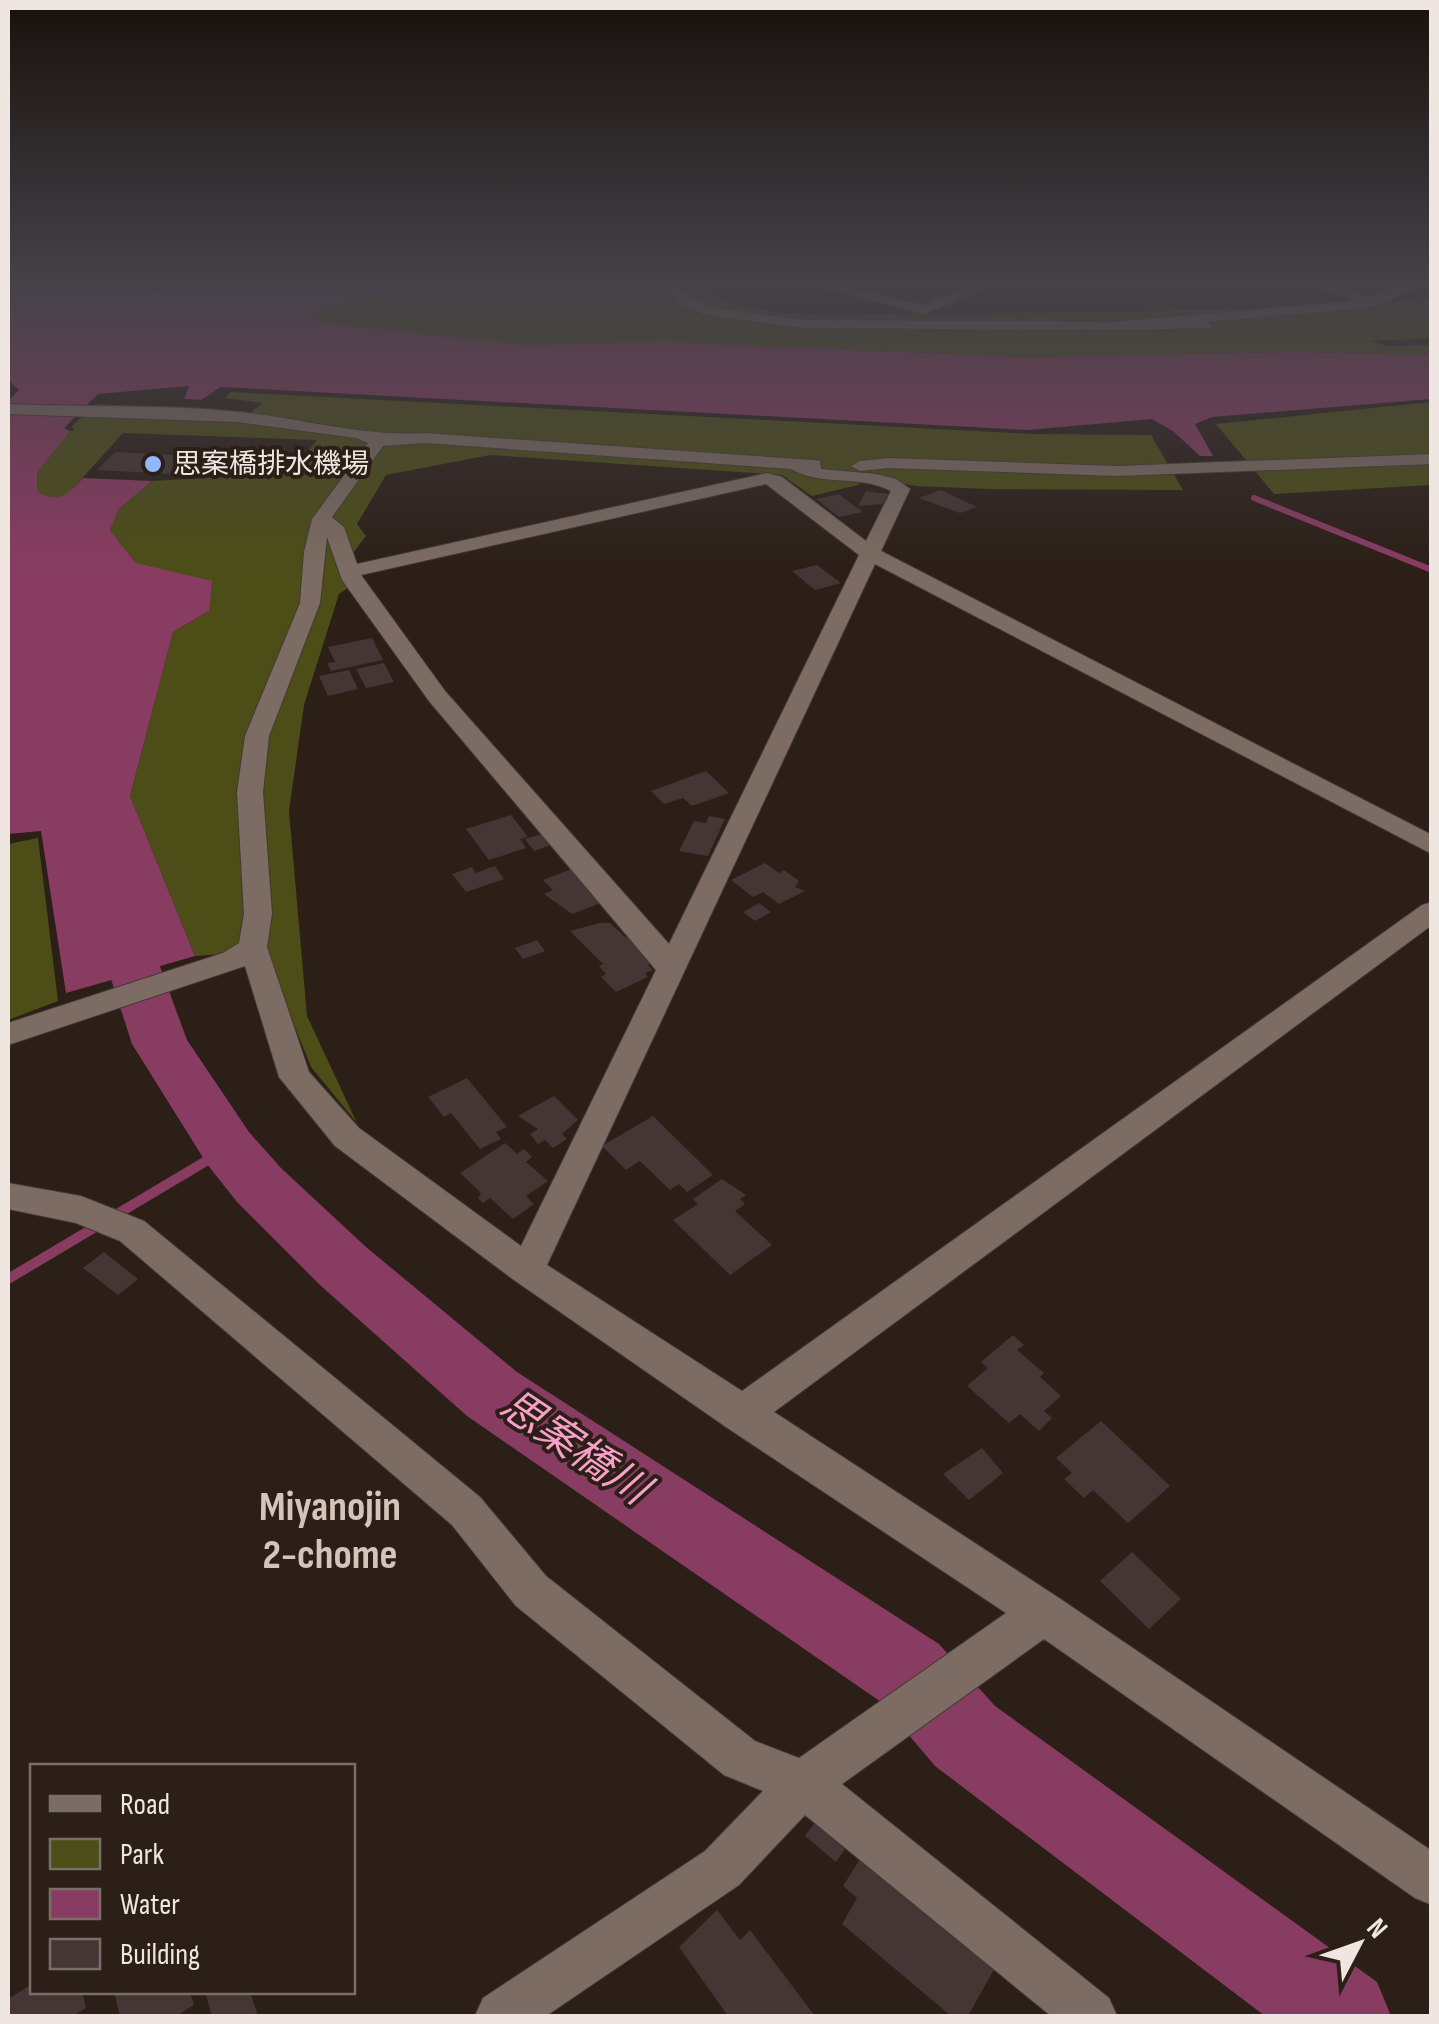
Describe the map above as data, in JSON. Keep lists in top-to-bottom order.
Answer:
{
  "districts": ["Miyanojin 2-chome"],
  "water": ["思案橋川"],
  "places": ["思案橋排水機場"],
  "legend": [
    "Road",
    "Park",
    "Water",
    "Building"
  ],
  "north": "top right"
}
